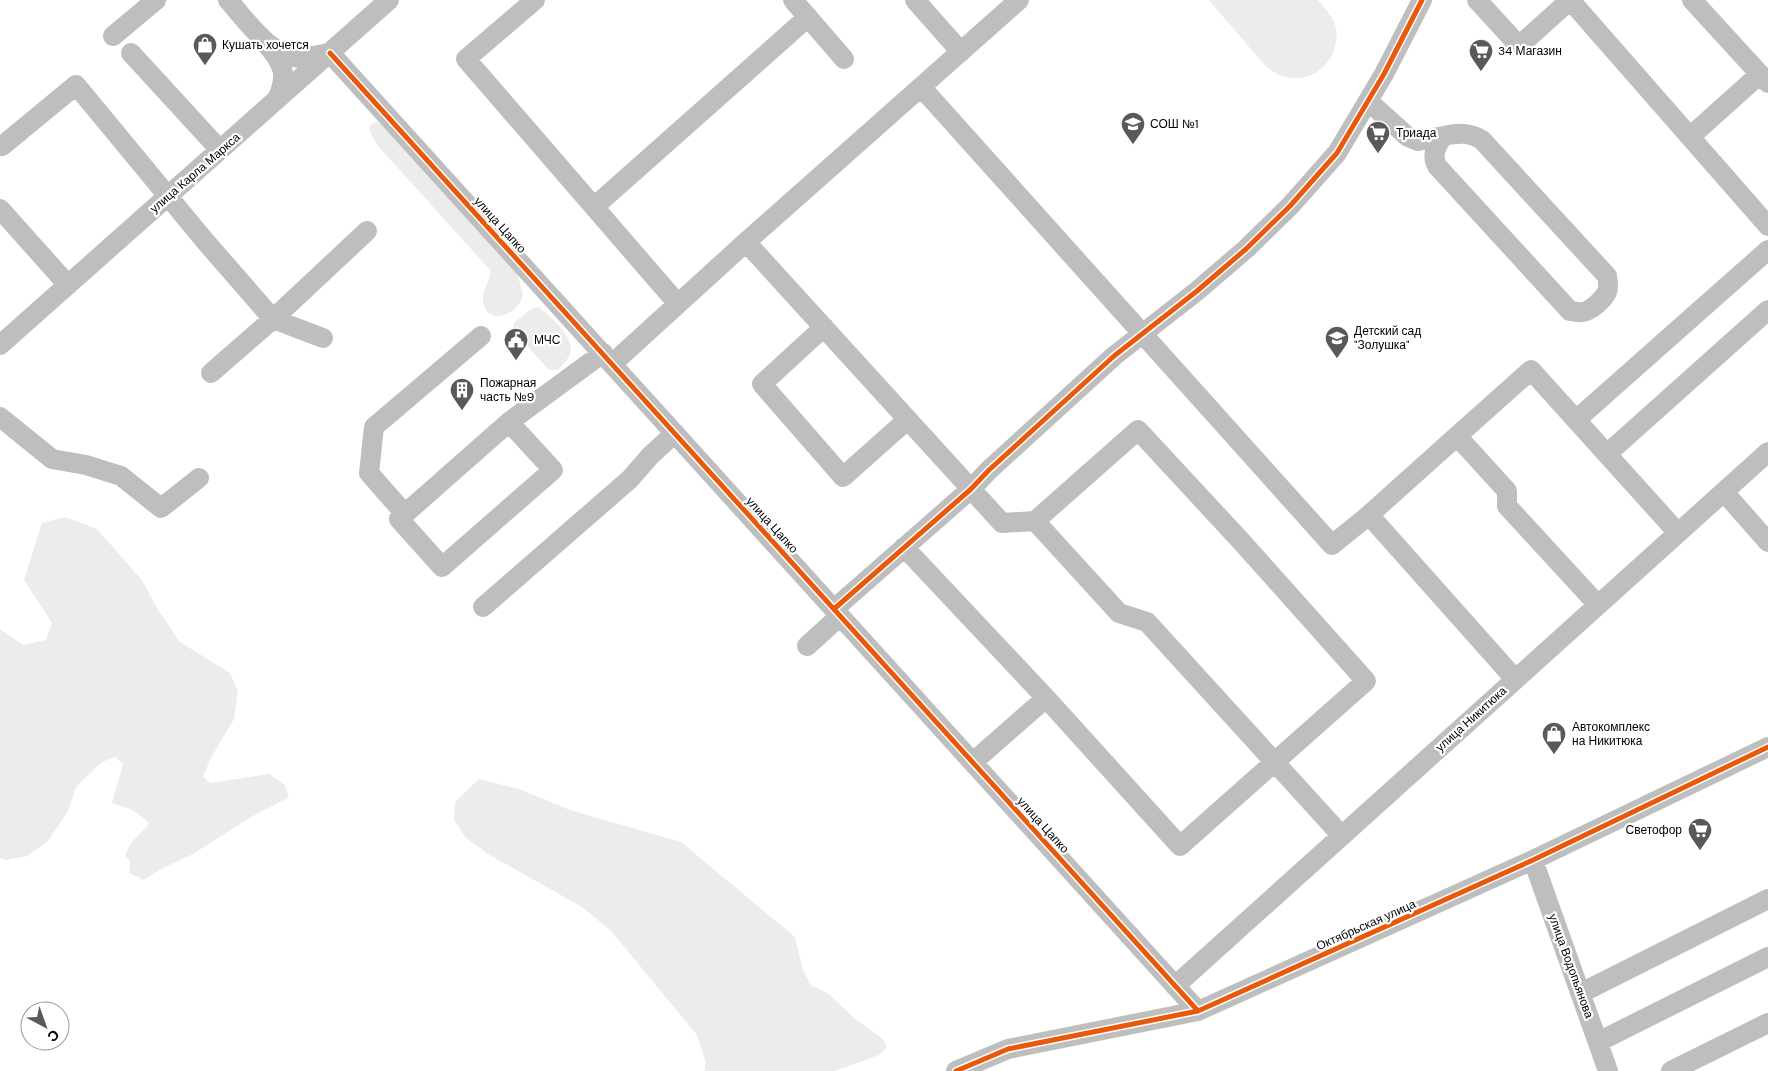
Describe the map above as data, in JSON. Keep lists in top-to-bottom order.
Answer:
{
  "streets": {
    "street": [
      "улица Карла Маркса",
      "улица Цапко",
      "улица Никитюка",
      "Октябрьская улица",
      "улица Водопьянова"
    ]
  },
  "crossings": [
    ["улица Карла Маркса", "улица Цапко"],
    ["улица Цапко", "улица Никитюка"],
    ["улица Цапко", "Октябрьская улица"],
    ["Октябрьская улица", "улица Водопьянова"]
  ],
  "places": {
    "shop": ["Кушать хочется", "Автокомплекс на Никитюка"],
    "supermarket": ["34 Магазин", "Триада", "Светофор"],
    "school or university": ["СОШ №1", "Детский сад \"Золушка\""],
    "public building": ["МЧС"],
    "building": ["Пожарная часть №9"]
  },
  "north": "bottom right"
}
